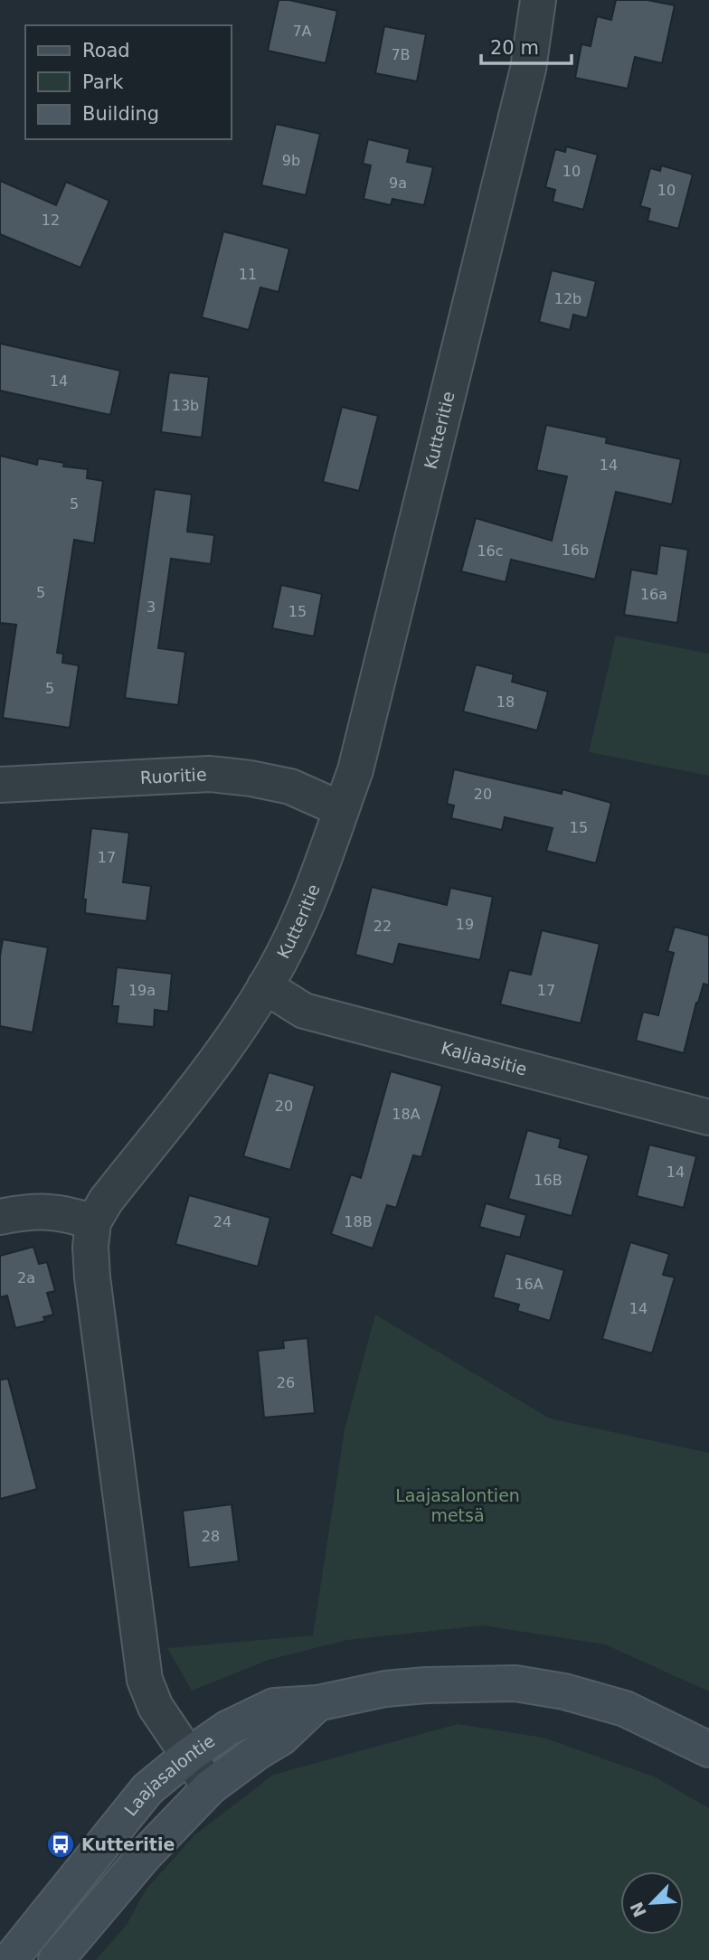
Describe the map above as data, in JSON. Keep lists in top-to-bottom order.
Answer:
{
  "streets": {
    "main road": ["Laajasalontie"],
    "street": ["Kutteritie", "Ruoritie", "Kaljaasitie"]
  },
  "crossings": [
    ["Kutteritie", "Ruoritie"],
    ["Kutteritie", "Kaljaasitie"],
    ["Kutteritie", "Laajasalontie"]
  ],
  "parks": ["Laajasalontien metsä"],
  "places": {
    "bus stop": ["Kutteritie"]
  },
  "house_numbers": [
    "7A",
    "7B",
    "9b",
    "10",
    "9a",
    "10",
    "12",
    "11",
    "12b",
    "14",
    "13b",
    "14",
    "5",
    "16b",
    "16c",
    "5",
    "16a",
    "3",
    "15",
    "5",
    "18",
    "20",
    "15",
    "17",
    "19",
    "22",
    "19a",
    "17",
    "20",
    "18A",
    "14",
    "16B",
    "24",
    "18B",
    "2a",
    "16A",
    "14",
    "26",
    "28"
  ],
  "legend": ["Road", "Park", "Building"],
  "scale_bar": "20 m",
  "north": "bottom left"
}
